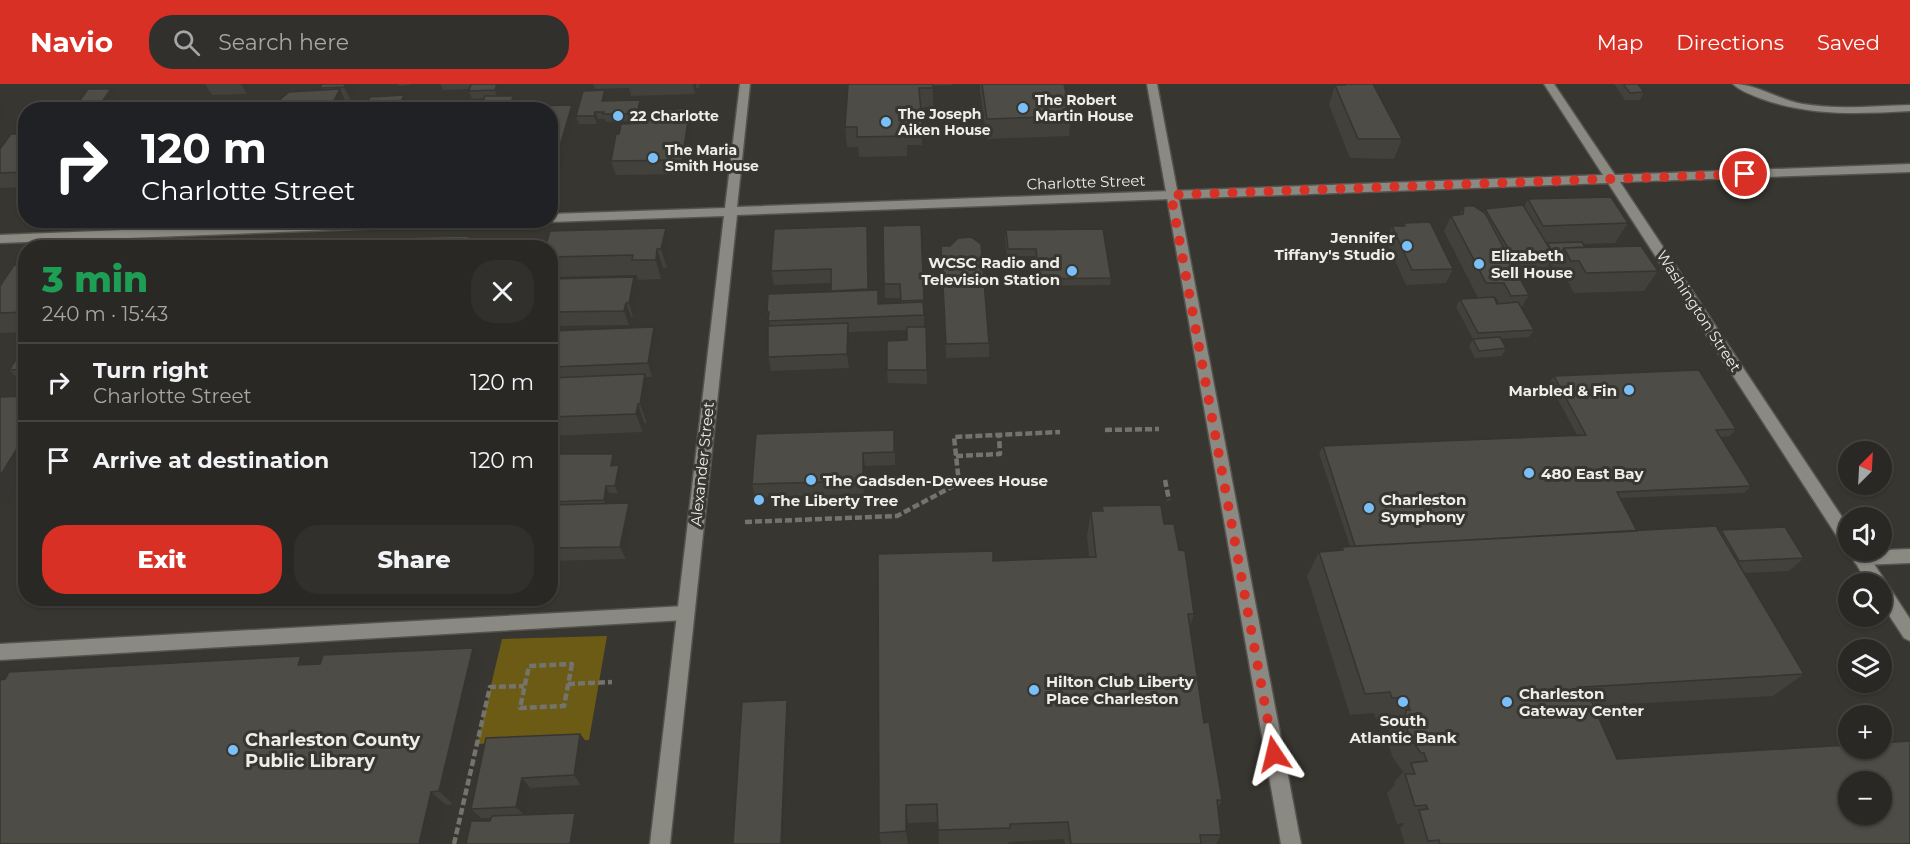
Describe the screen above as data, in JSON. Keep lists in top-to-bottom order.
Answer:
{
  "streets": {
    "street": ["Charlotte Street", "Washington Street", "Alexander Street"]
  },
  "crossings": [
    ["Charlotte Street", "Washington Street"],
    ["Charlotte Street", "Alexander Street"]
  ],
  "places": [
    "The Robert Martin House",
    "22 Charlotte",
    "The Joseph Aiken House",
    "The Maria Smith House",
    "Jennifer Tiffany's Studio",
    "Elizabeth Sell House",
    "WCSC Radio and Television Station",
    "Marbled & Fin",
    "480 East Bay",
    "The Gadsden-Dewees House",
    "The Liberty Tree",
    "Charleston Symphony",
    "Hilton Club Liberty Place Charleston",
    "South Atlantic Bank",
    "Charleston Gateway Center",
    "Charleston County Public Library"
  ],
  "north": "top right",
  "page": {
    "header": "Navio",
    "search": "Search here",
    "nav": ["Map", "Directions", "Saved"],
    "turn": ["120 m", "Charlotte Street"],
    "heading": ["3 min", "240 m · 15:43"],
    "list": [
      {
        "name": "Turn right",
        "note": "Charlotte Street",
        "value": "120 m"
      },
      {
        "name": "Arrive at destination",
        "value": "120 m"
      }
    ],
    "map_buttons": ["+", "−"],
    "buttons": ["Exit", "Share"]
  }
}
